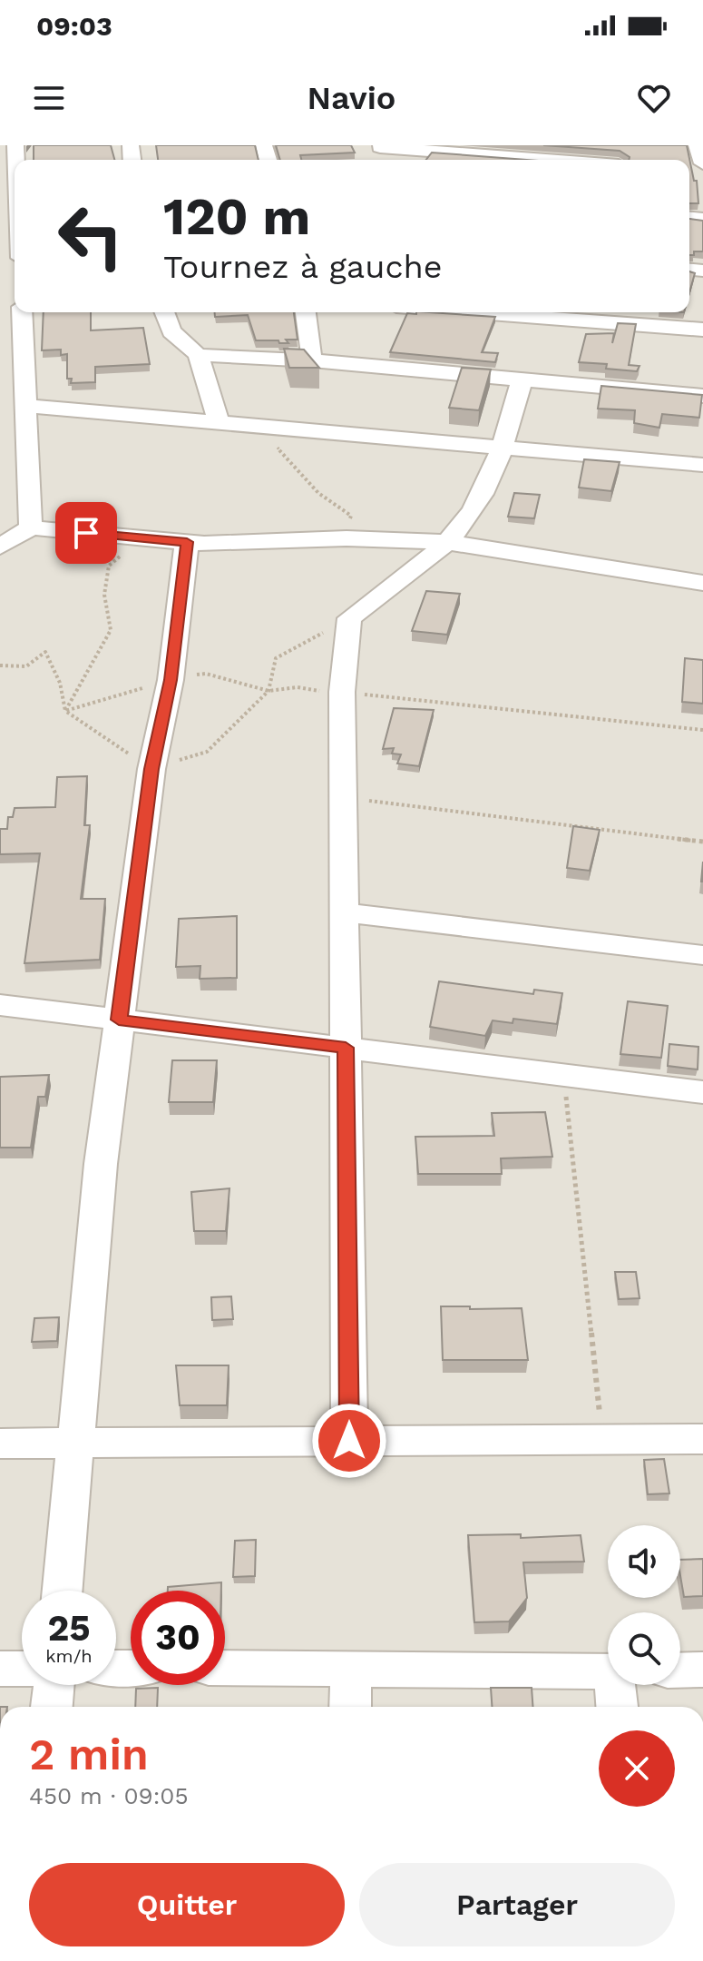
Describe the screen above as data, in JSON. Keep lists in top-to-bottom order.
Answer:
{
  "page": {
    "status": "09:03",
    "header": "Navio",
    "turn": ["120 m", "Tournez à gauche"],
    "speed": "25 km/h",
    "limit": "30",
    "heading": ["2 min", "450 m · 09:05"],
    "buttons": ["Quitter", "Partager"]
  }
}
